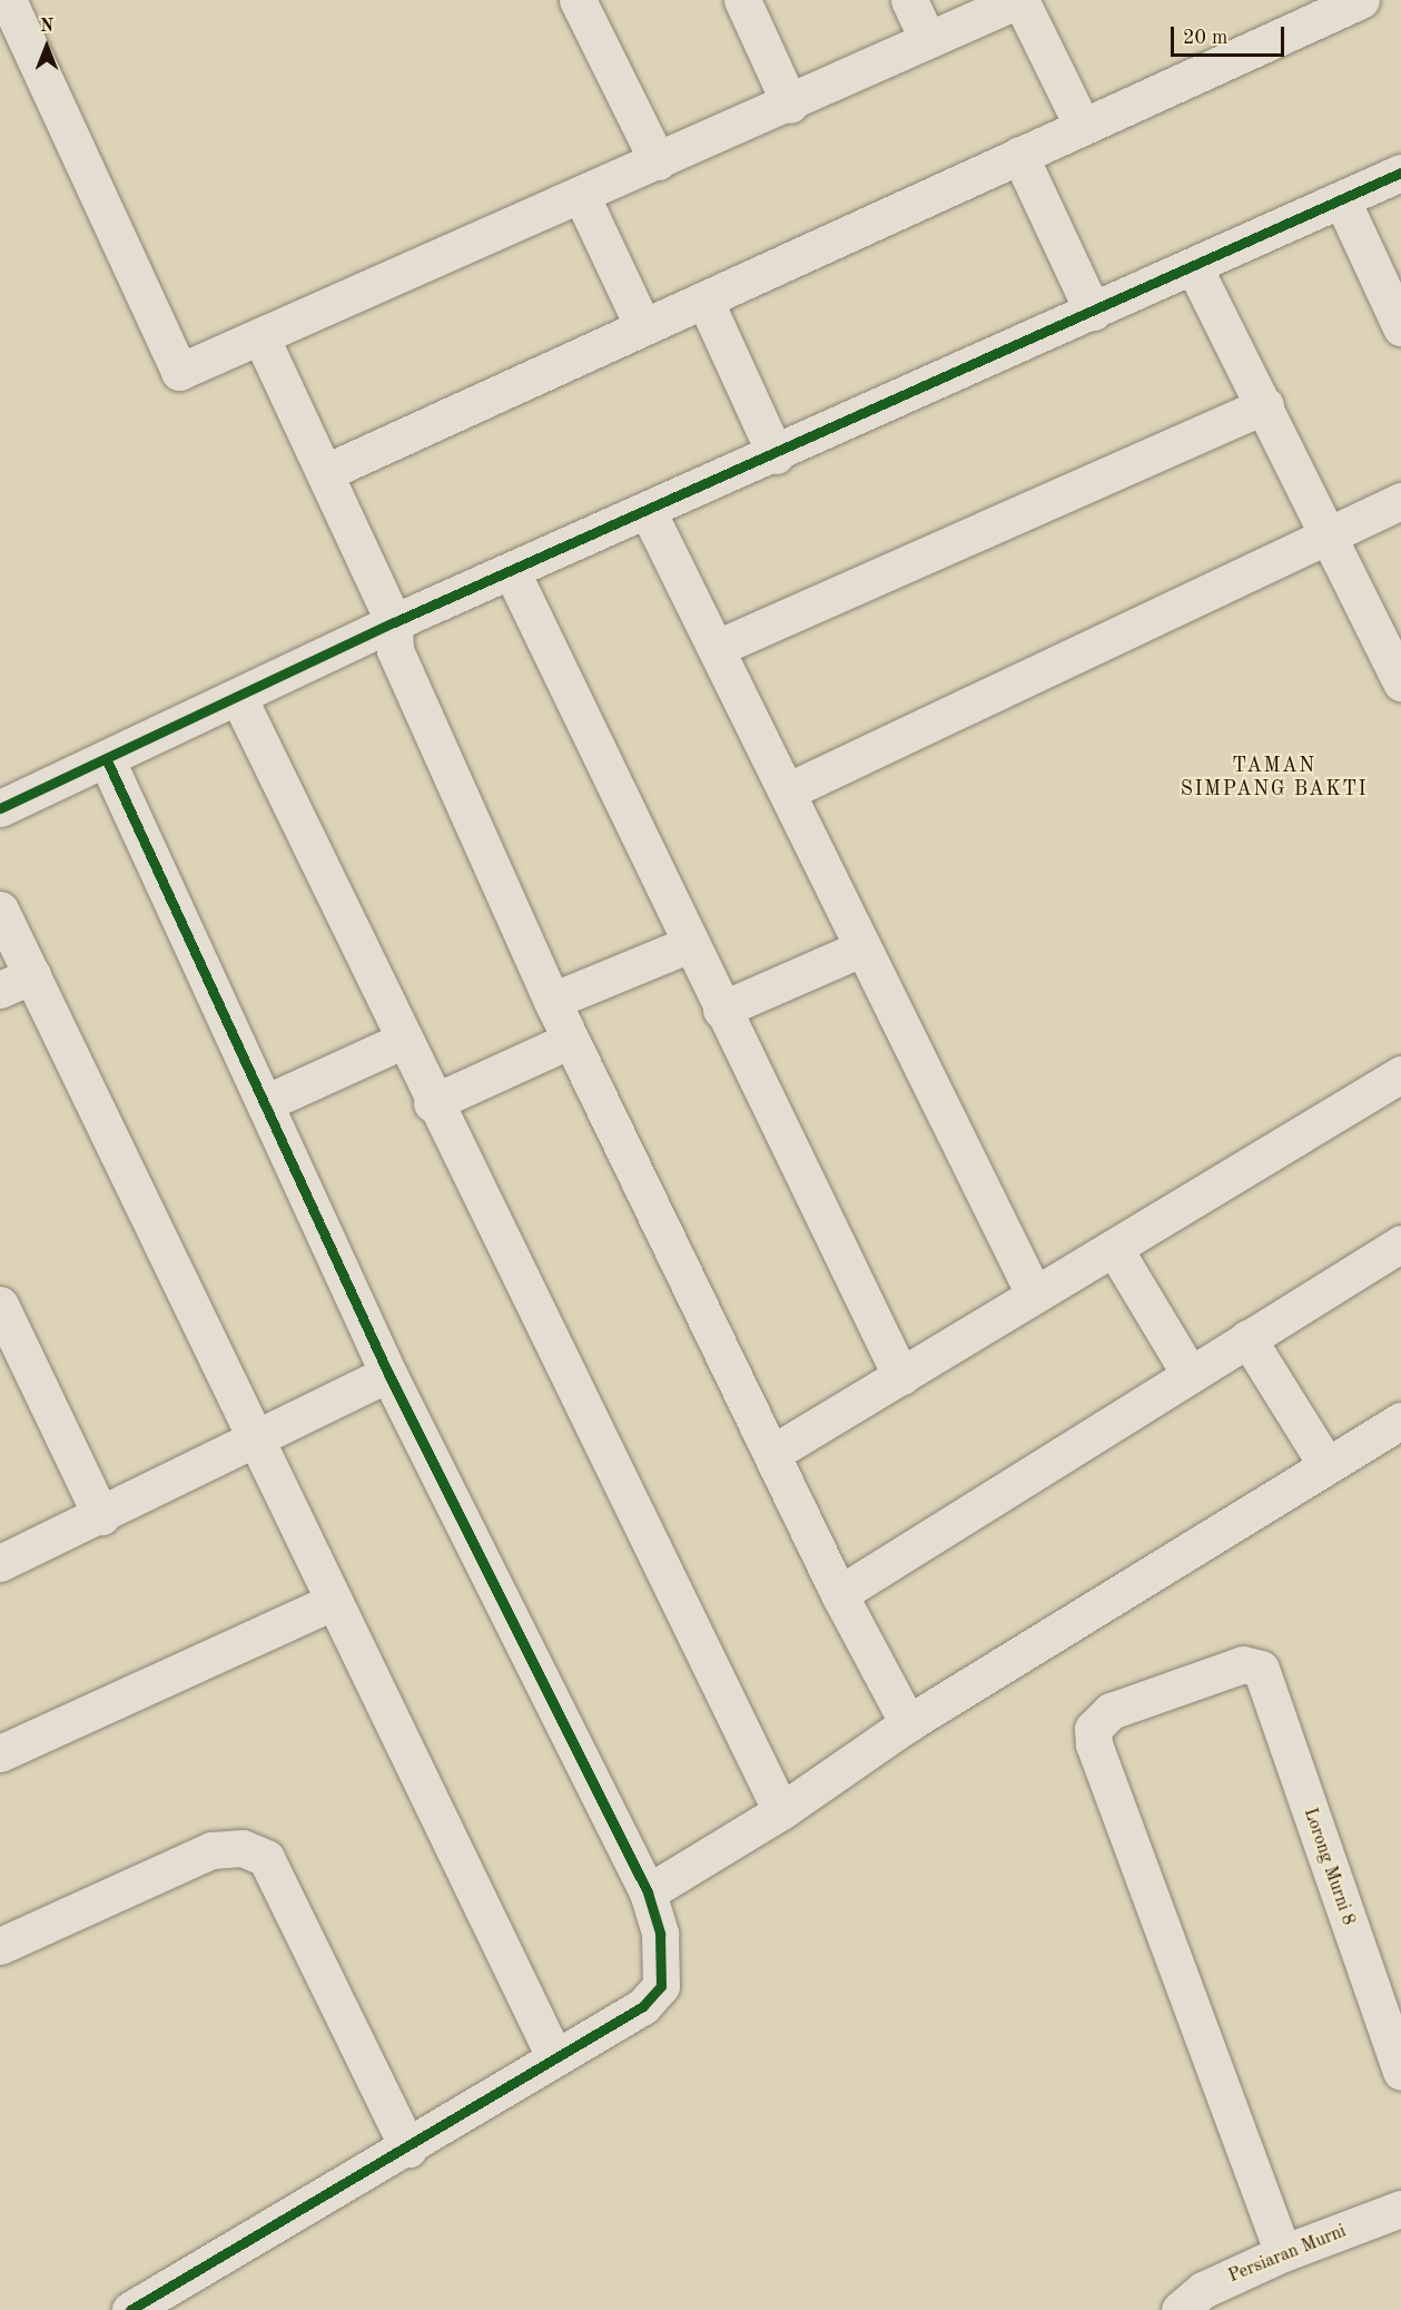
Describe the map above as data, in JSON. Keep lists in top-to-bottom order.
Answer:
{
  "streets": {
    "street": ["Lorong Murni 8", "Persiaran Murni"]
  },
  "crossings": [
    ["Lorong Murni 8", "Persiaran Murni"]
  ],
  "districts": ["TAMAN SIMPANG BAKTI"],
  "scale_bar": "20 m",
  "north": "top"
}
